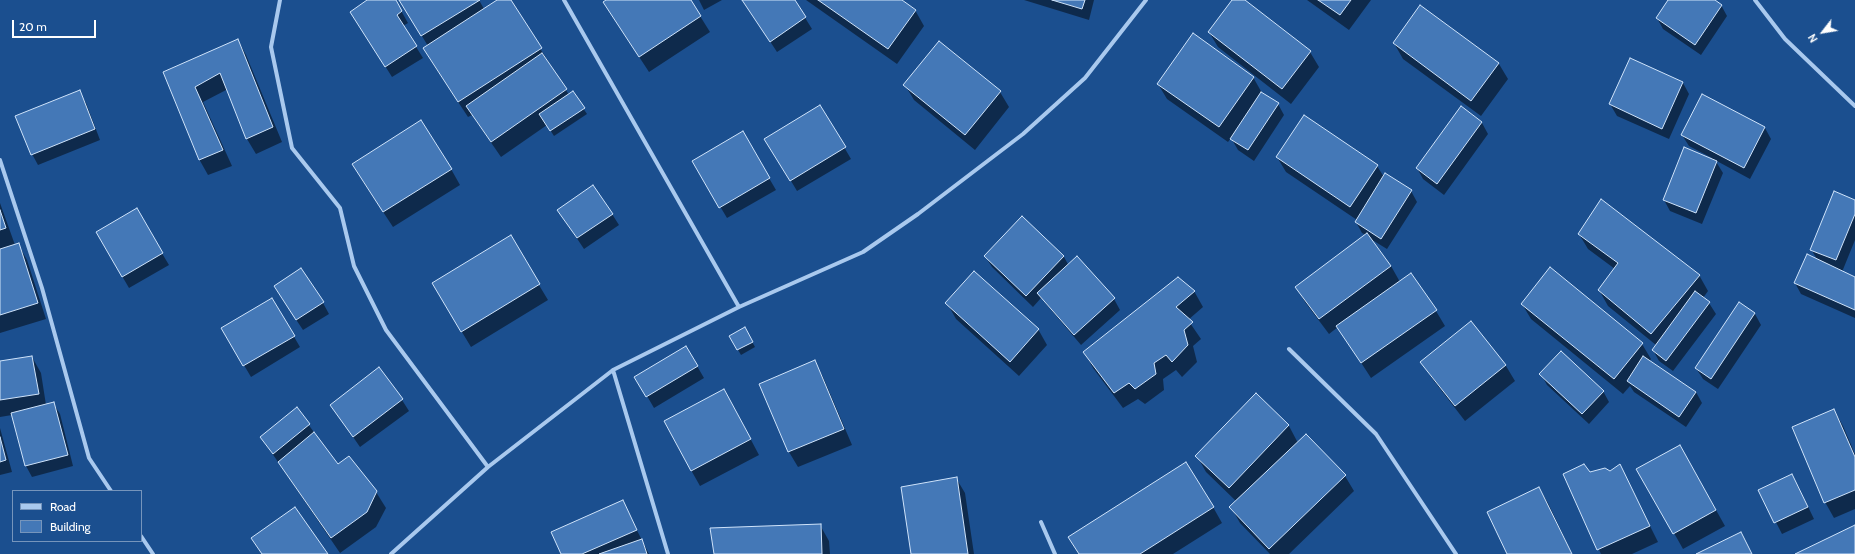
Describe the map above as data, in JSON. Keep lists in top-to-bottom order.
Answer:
{
  "legend": ["Road", "Building"],
  "scale_bar": "20 m",
  "north": "bottom left"
}
